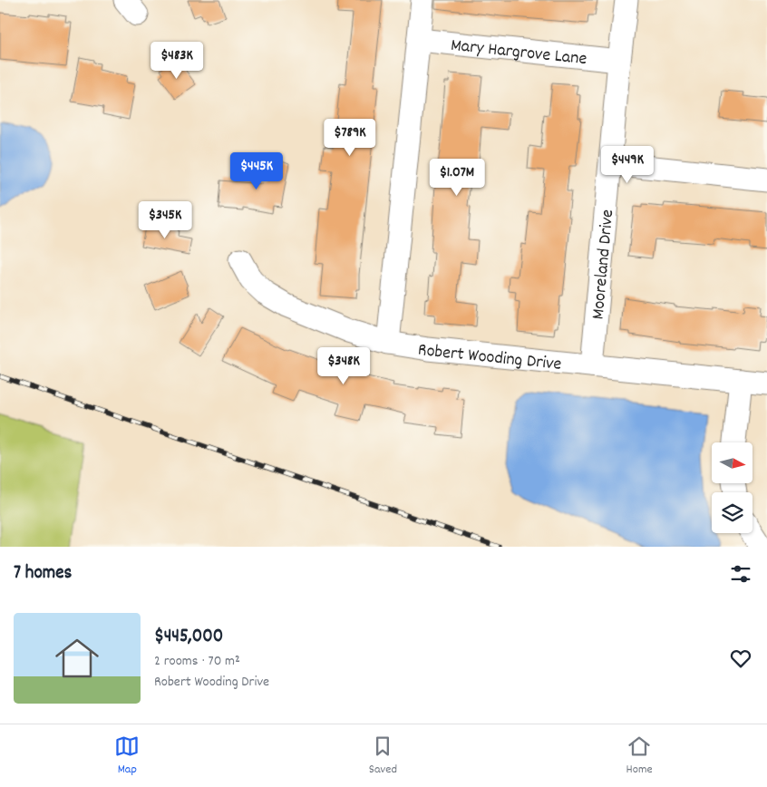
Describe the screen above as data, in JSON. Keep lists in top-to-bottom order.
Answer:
{
  "streets": {
    "street": ["Mary Hargrove Lane", "Mooreland Drive", "Robert Wooding Drive"]
  },
  "crossings": [
    ["Mary Hargrove Lane", "Mooreland Drive"],
    ["Mooreland Drive", "Robert Wooding Drive"]
  ],
  "north": "right",
  "page": {
    "price": [
      "$483K",
      "$789K",
      "$449K",
      "$445K",
      "$1.07M",
      "$345K",
      "$348K"
    ],
    "heading": "7 homes",
    "list": [
      {
        "name": "$445,000",
        "note": "2 rooms · 70 m² · Robert Wooding Drive"
      }
    ],
    "tabs": ["Map", "Saved", "Home"]
  }
}
